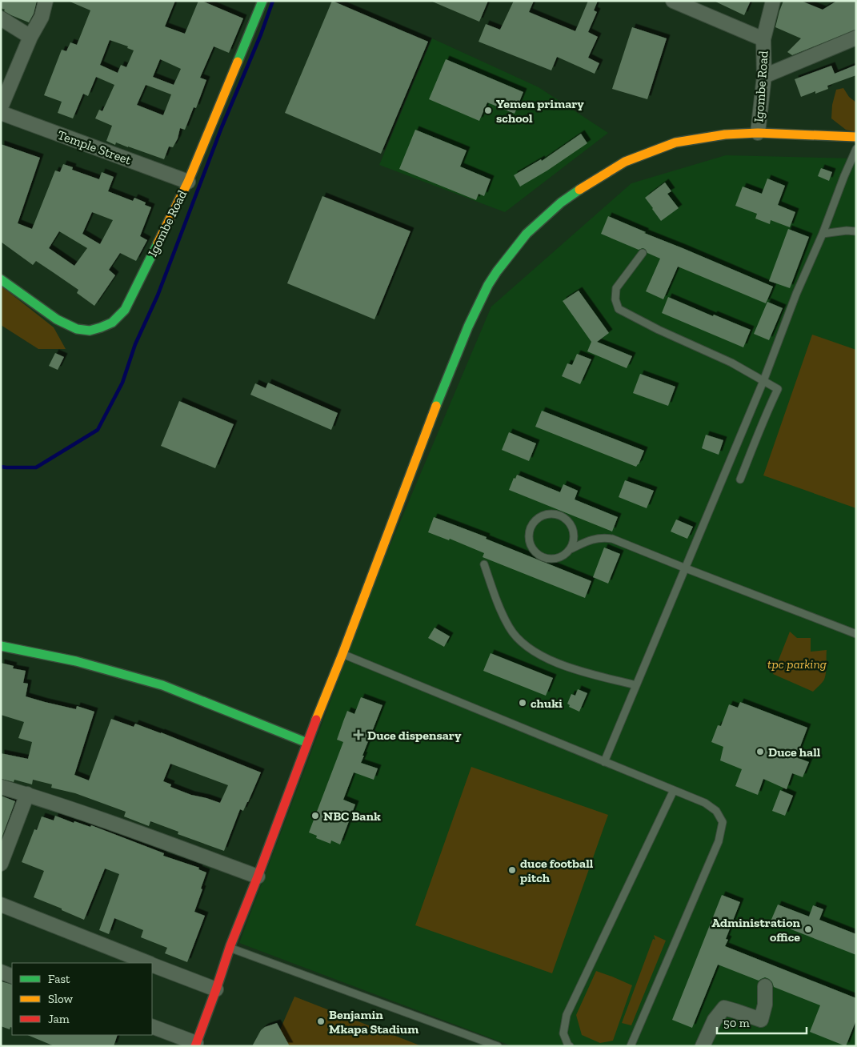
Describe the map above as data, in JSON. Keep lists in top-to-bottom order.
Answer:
{
  "streets": {
    "street": ["Igombe Road", "Temple Street"]
  },
  "crossings": [
    ["Igombe Road", "Temple Street"]
  ],
  "parks": ["tpc parking"],
  "places": {
    "other": [
      "Yemen primary school",
      "chuki",
      "Duce hall",
      "NBC Bank",
      "duce football pitch",
      "Administration office",
      "Benjamin Mkapa Stadium"
    ],
    "health": ["Duce dispensary"]
  },
  "legend": ["Fast", "Slow", "Jam"],
  "scale_bar": "50 m"
}
